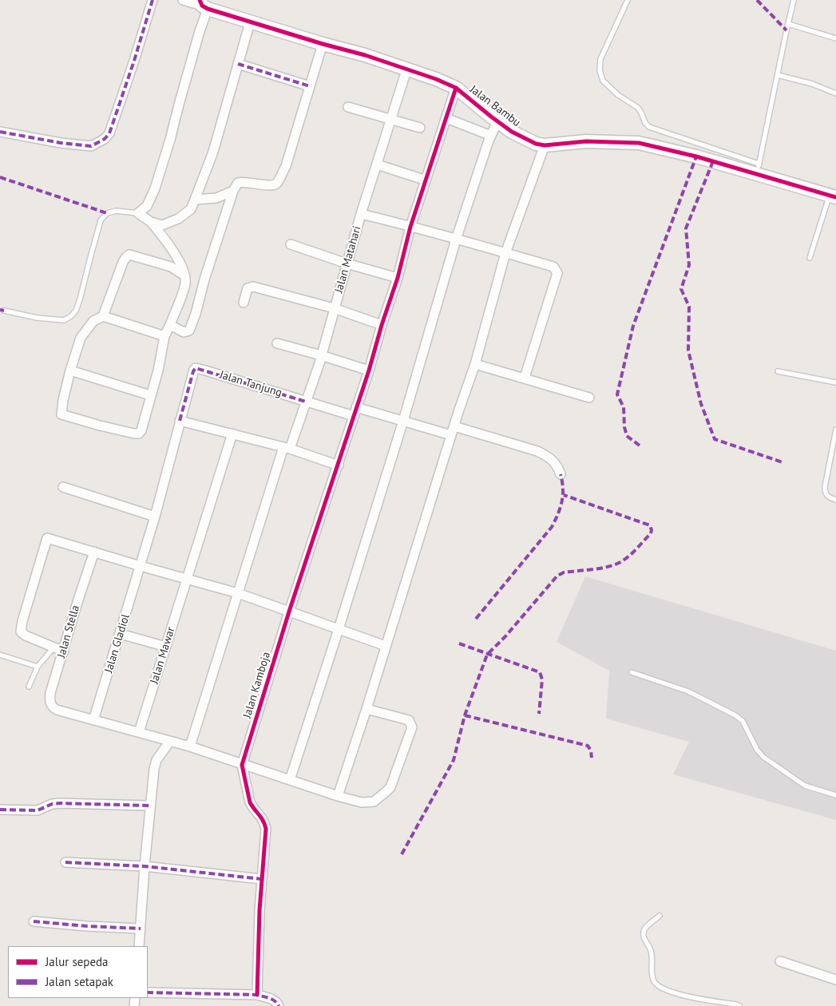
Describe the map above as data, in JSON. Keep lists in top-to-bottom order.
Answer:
{
  "streets": {
    "street": [
      "Jalan Bambu",
      "Jalan Matahari",
      "Jalan Tanjung",
      "Jalan Stella",
      "Jalan Gladiol",
      "Jalan Mawar",
      "Jalan Kamboja"
    ]
  },
  "crossings": [
    ["Jalan Bambu", "Jalan Matahari"],
    ["Jalan Bambu", "Jalan Kamboja"],
    ["Jalan Matahari", "Jalan Tanjung"],
    ["Jalan Tanjung", "Jalan Gladiol"],
    ["Jalan Tanjung", "Jalan Kamboja"],
    ["Jalan Stella", "Jalan Gladiol"]
  ],
  "legend": ["Jalur sepeda", "Jalan setapak"]
}
